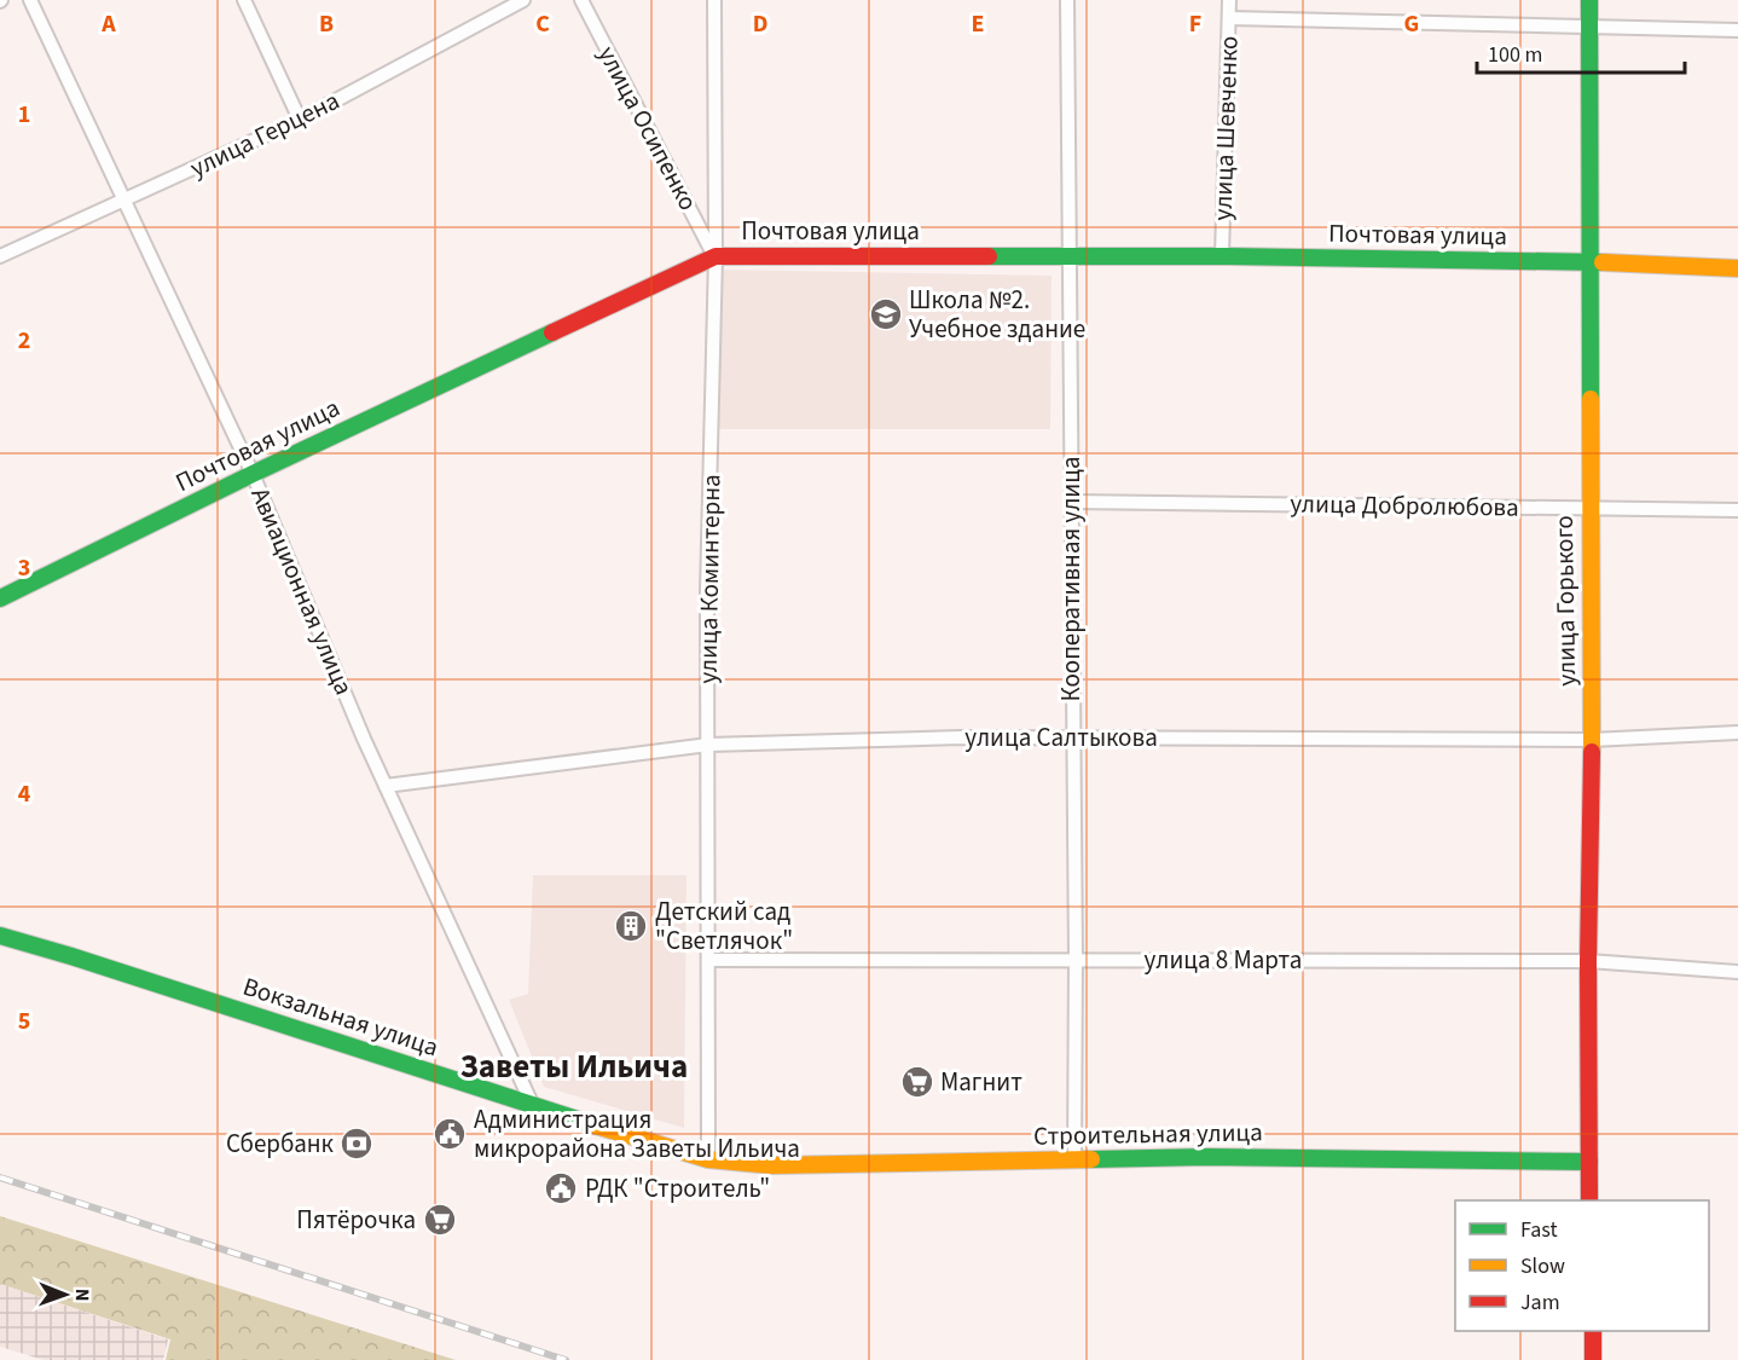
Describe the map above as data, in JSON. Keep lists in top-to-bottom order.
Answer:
{
  "streets": {
    "street": [
      "улица Осипенко",
      "улица Шевченко",
      "улица Герцена",
      "Почтовая улица",
      "улица Добролюбова",
      "улица Коминтерна",
      "Кооперативная улица",
      "Авиационная улица",
      "улица Горького",
      "улица Салтыкова",
      "улица 8 Марта",
      "Вокзальная улица",
      "Строительная улица"
    ]
  },
  "crossings": [
    ["улица Осипенко", "Почтовая улица"],
    ["улица Осипенко", "улица Коминтерна"],
    ["улица Шевченко", "Почтовая улица"],
    ["улица Герцена", "Авиационная улица"],
    ["Почтовая улица", "улица Коминтерна"],
    ["Почтовая улица", "Кооперативная улица"],
    ["Почтовая улица", "Авиационная улица"],
    ["Почтовая улица", "улица Горького"],
    ["улица Добролюбова", "Кооперативная улица"],
    ["улица Добролюбова", "улица Горького"],
    ["улица Коминтерна", "улица Салтыкова"],
    ["улица Коминтерна", "улица 8 Марта"],
    ["улица Коминтерна", "Вокзальная улица"],
    ["улица Коминтерна", "Строительная улица"],
    ["Кооперативная улица", "улица Салтыкова"],
    ["Кооперативная улица", "улица 8 Марта"],
    ["Кооперативная улица", "Строительная улица"],
    ["Авиационная улица", "улица Салтыкова"],
    ["Авиационная улица", "Вокзальная улица"],
    ["улица Горького", "улица Салтыкова"],
    ["улица Горького", "улица 8 Марта"],
    ["улица Горького", "Строительная улица"],
    ["Вокзальная улица", "Строительная улица"]
  ],
  "districts": ["Заветы Ильича"],
  "places": {
    "school or university": ["Школа №2. Учебное здание"],
    "building": ["Детский сад \"Светлячок\""],
    "supermarket": ["Магнит", "Пятёрочка"],
    "public building": ["Администрация микрорайона Заветы Ильича", "РДК \"Строитель\""],
    "bank": ["Сбербанк"]
  },
  "legend": ["Fast", "Slow", "Jam"],
  "scale_bar": "100 m",
  "north": "right",
  "grid": {
    "columns": [
      "A",
      "B",
      "C",
      "D",
      "E",
      "F",
      "G"
    ],
    "rows": [
      "1",
      "2",
      "3",
      "4",
      "5"
    ]
  }
}
